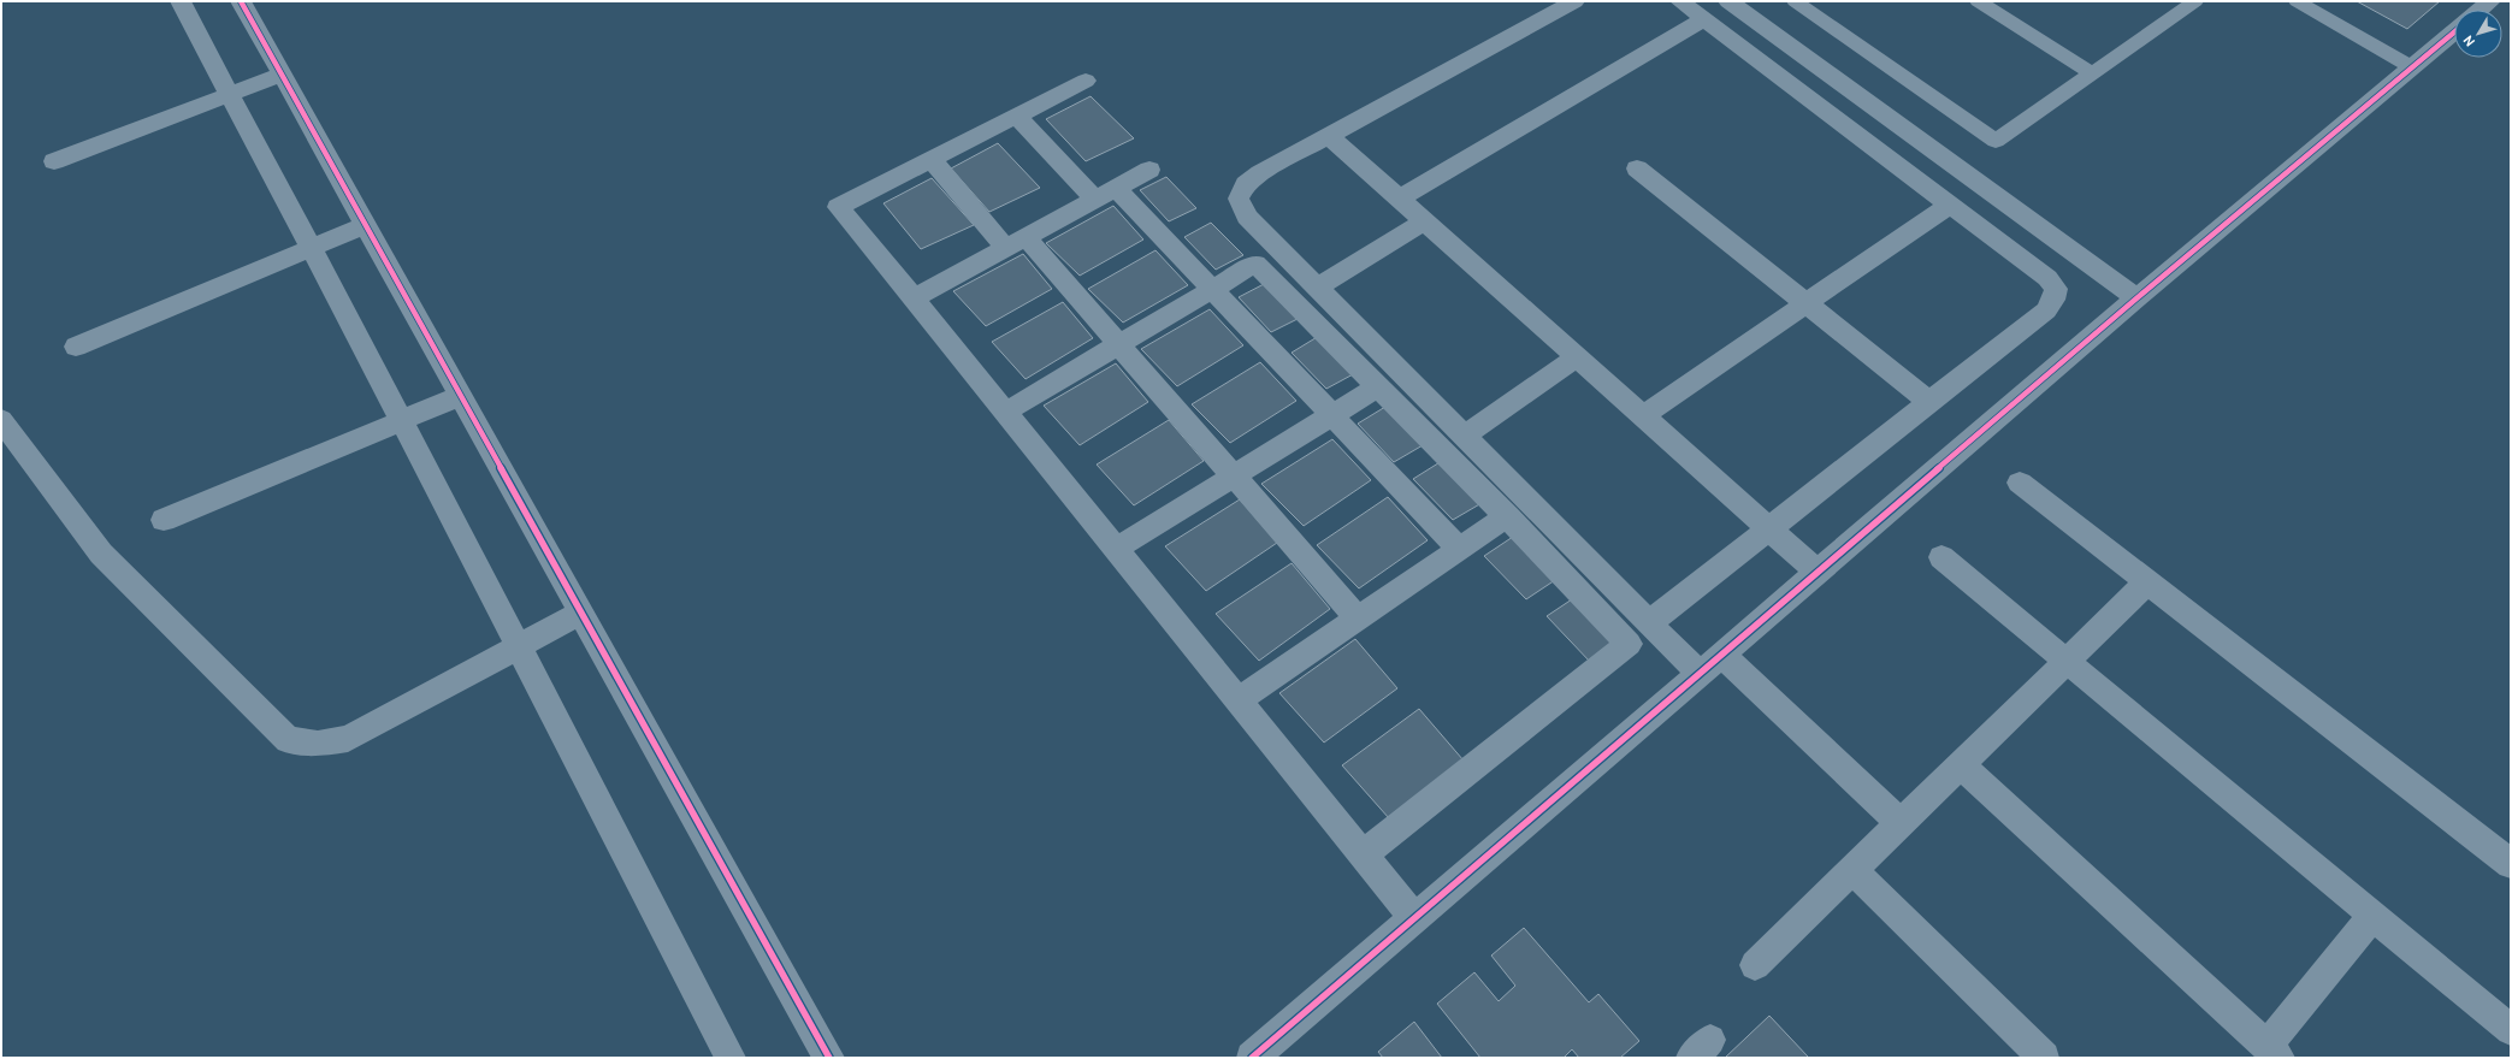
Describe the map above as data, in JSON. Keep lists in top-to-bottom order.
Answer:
{
  "north": "bottom left"
}
